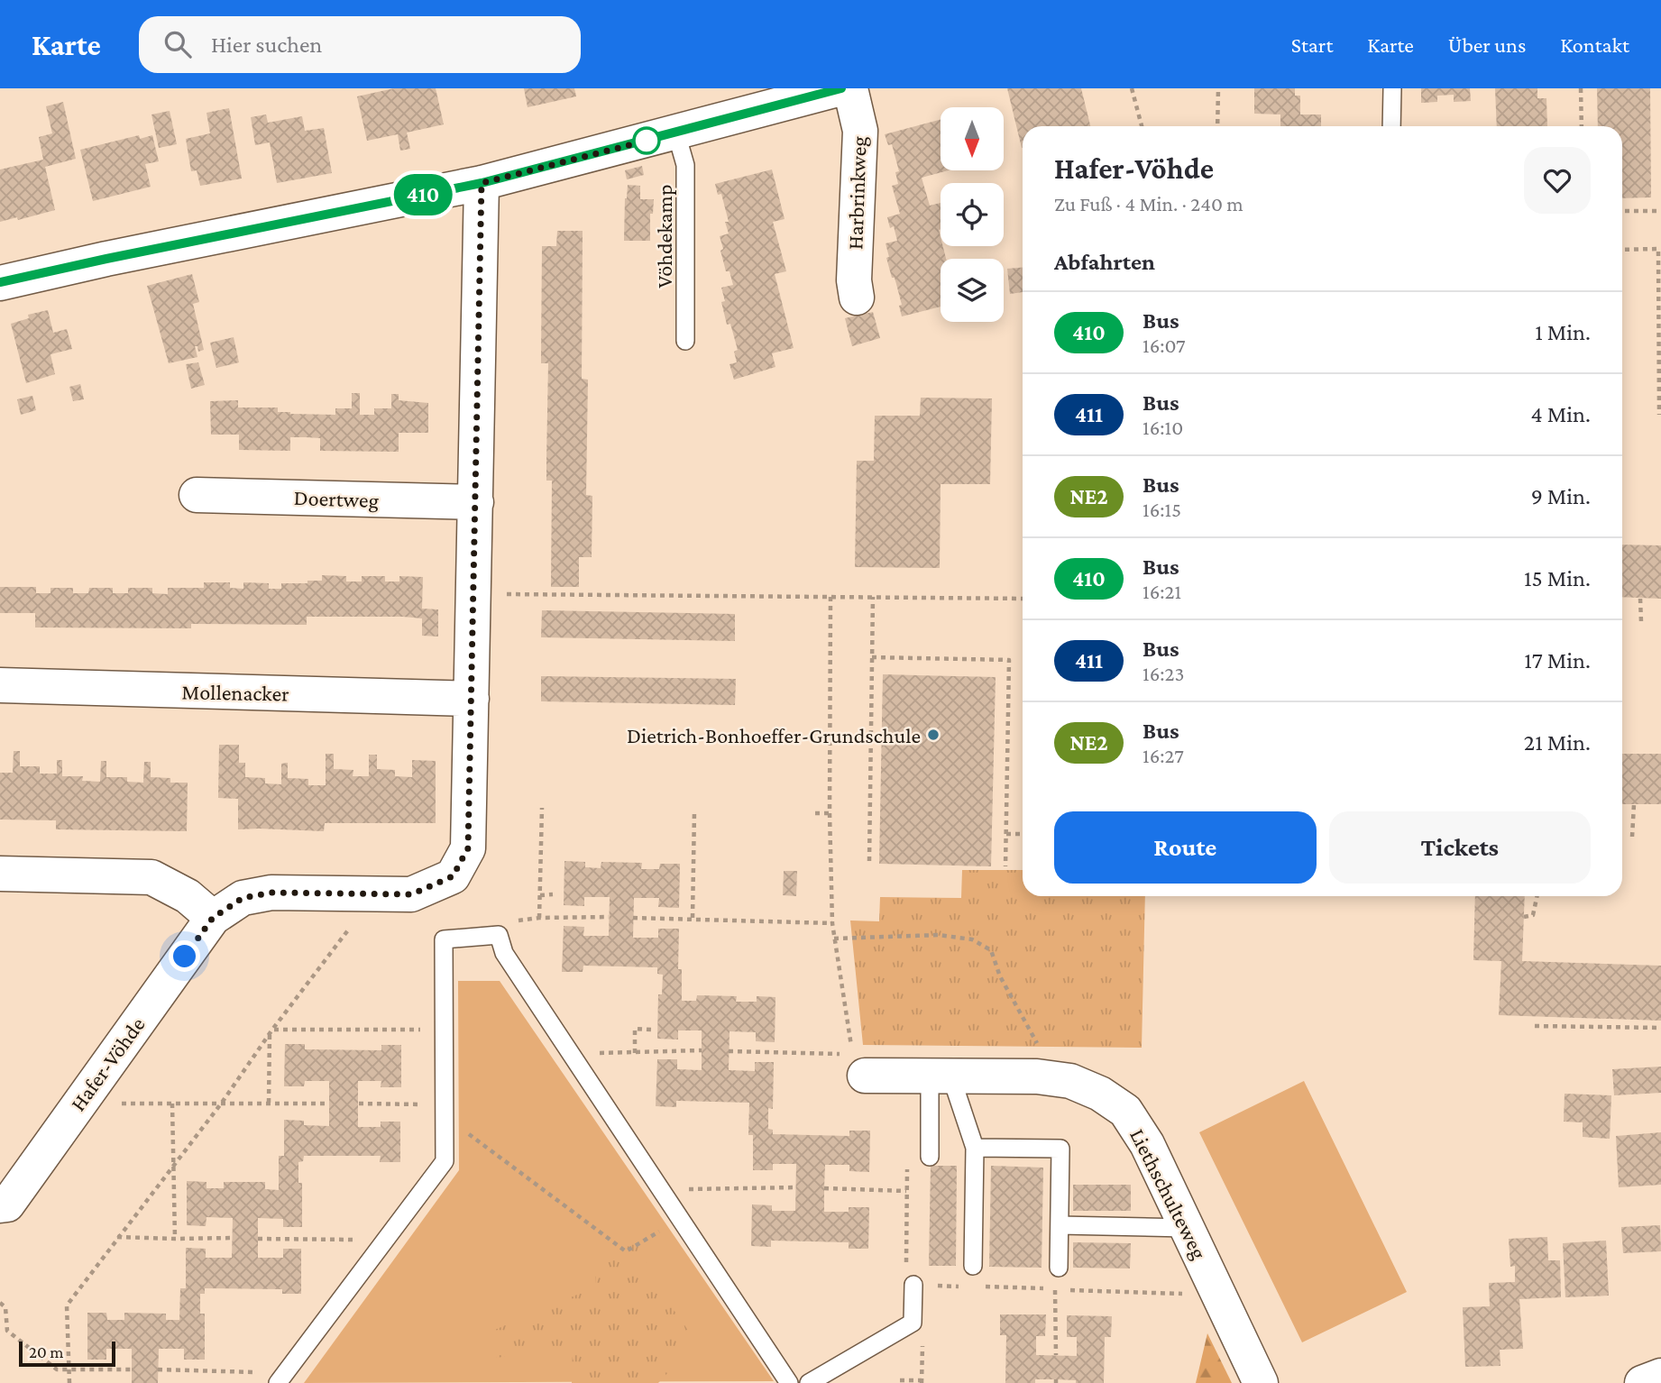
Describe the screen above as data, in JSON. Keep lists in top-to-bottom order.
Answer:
{
  "streets": {
    "street": [
      "Harbrinkweg",
      "Doertweg",
      "Mollenacker",
      "Hafer-Vöhde",
      "Liethschulteweg"
    ],
    "lane": ["Vöhdekamp"]
  },
  "crossings": [
    ["Doertweg", "Hafer-Vöhde"],
    ["Mollenacker", "Hafer-Vöhde"]
  ],
  "places": ["Dietrich-Bonhoeffer-Grundschule"],
  "lines": ["bus line 410"],
  "scale_bar": "20 m",
  "north": "bottom",
  "page": {
    "header": "Karte",
    "search": "Hier suchen",
    "nav": [
      "Start",
      "Karte",
      "Über uns",
      "Kontakt"
    ],
    "on_map": "410",
    "heading": [
      ["Hafer-Vöhde", "Zu Fuß · 4 Min. · 240 m"],
      "Abfahrten"
    ],
    "list": [
      {
        "mark": "410",
        "name": "Bus",
        "note": "16:07",
        "value": "1 Min."
      },
      {
        "mark": "411",
        "name": "Bus",
        "note": "16:10",
        "value": "4 Min."
      },
      {
        "mark": "NE2",
        "name": "Bus",
        "note": "16:15",
        "value": "9 Min."
      },
      {
        "mark": "410",
        "name": "Bus",
        "note": "16:21",
        "value": "15 Min."
      },
      {
        "mark": "411",
        "name": "Bus",
        "note": "16:23",
        "value": "17 Min."
      },
      {
        "mark": "NE2",
        "name": "Bus",
        "note": "16:27",
        "value": "21 Min."
      }
    ],
    "buttons": ["Route", "Tickets"],
    "scale": "20 m"
  }
}
